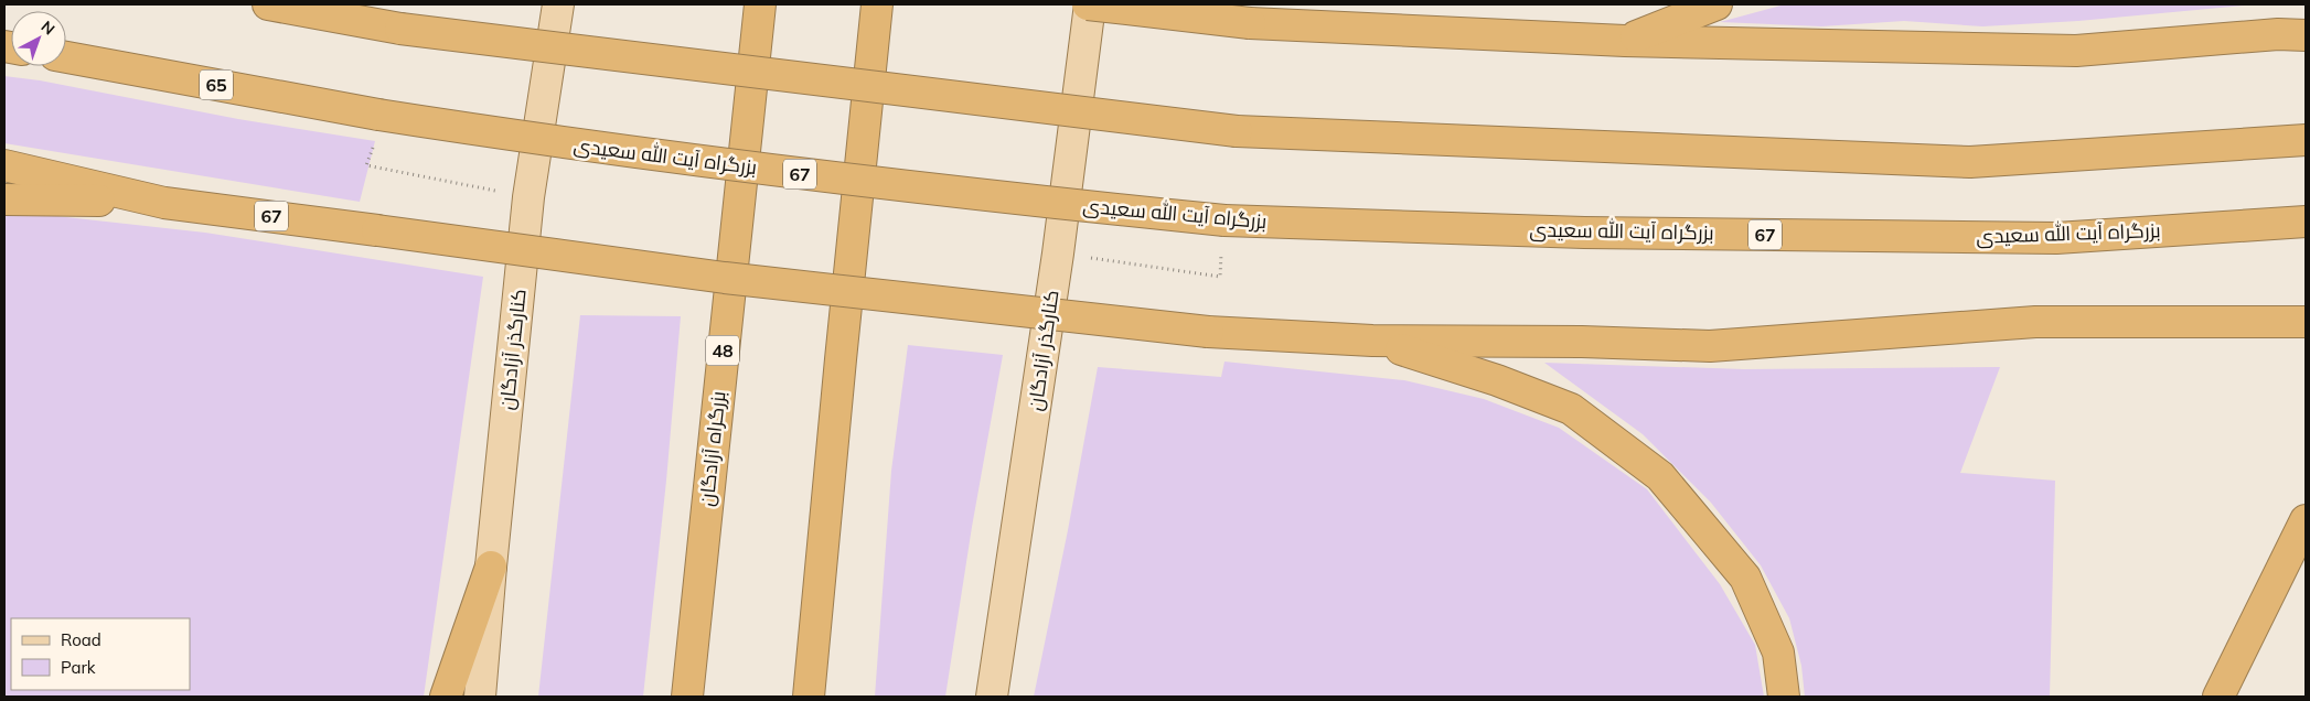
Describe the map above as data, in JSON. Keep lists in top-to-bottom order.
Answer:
{
  "streets": {
    "highway": [
      "65",
      "بزرگراه آیت الله سعیدی",
      "67",
      "48",
      "بزرگراه آزادگان"
    ],
    "main road": ["کنارگذر آزادگان"]
  },
  "legend": ["Road", "Park"],
  "north": "top right"
}
